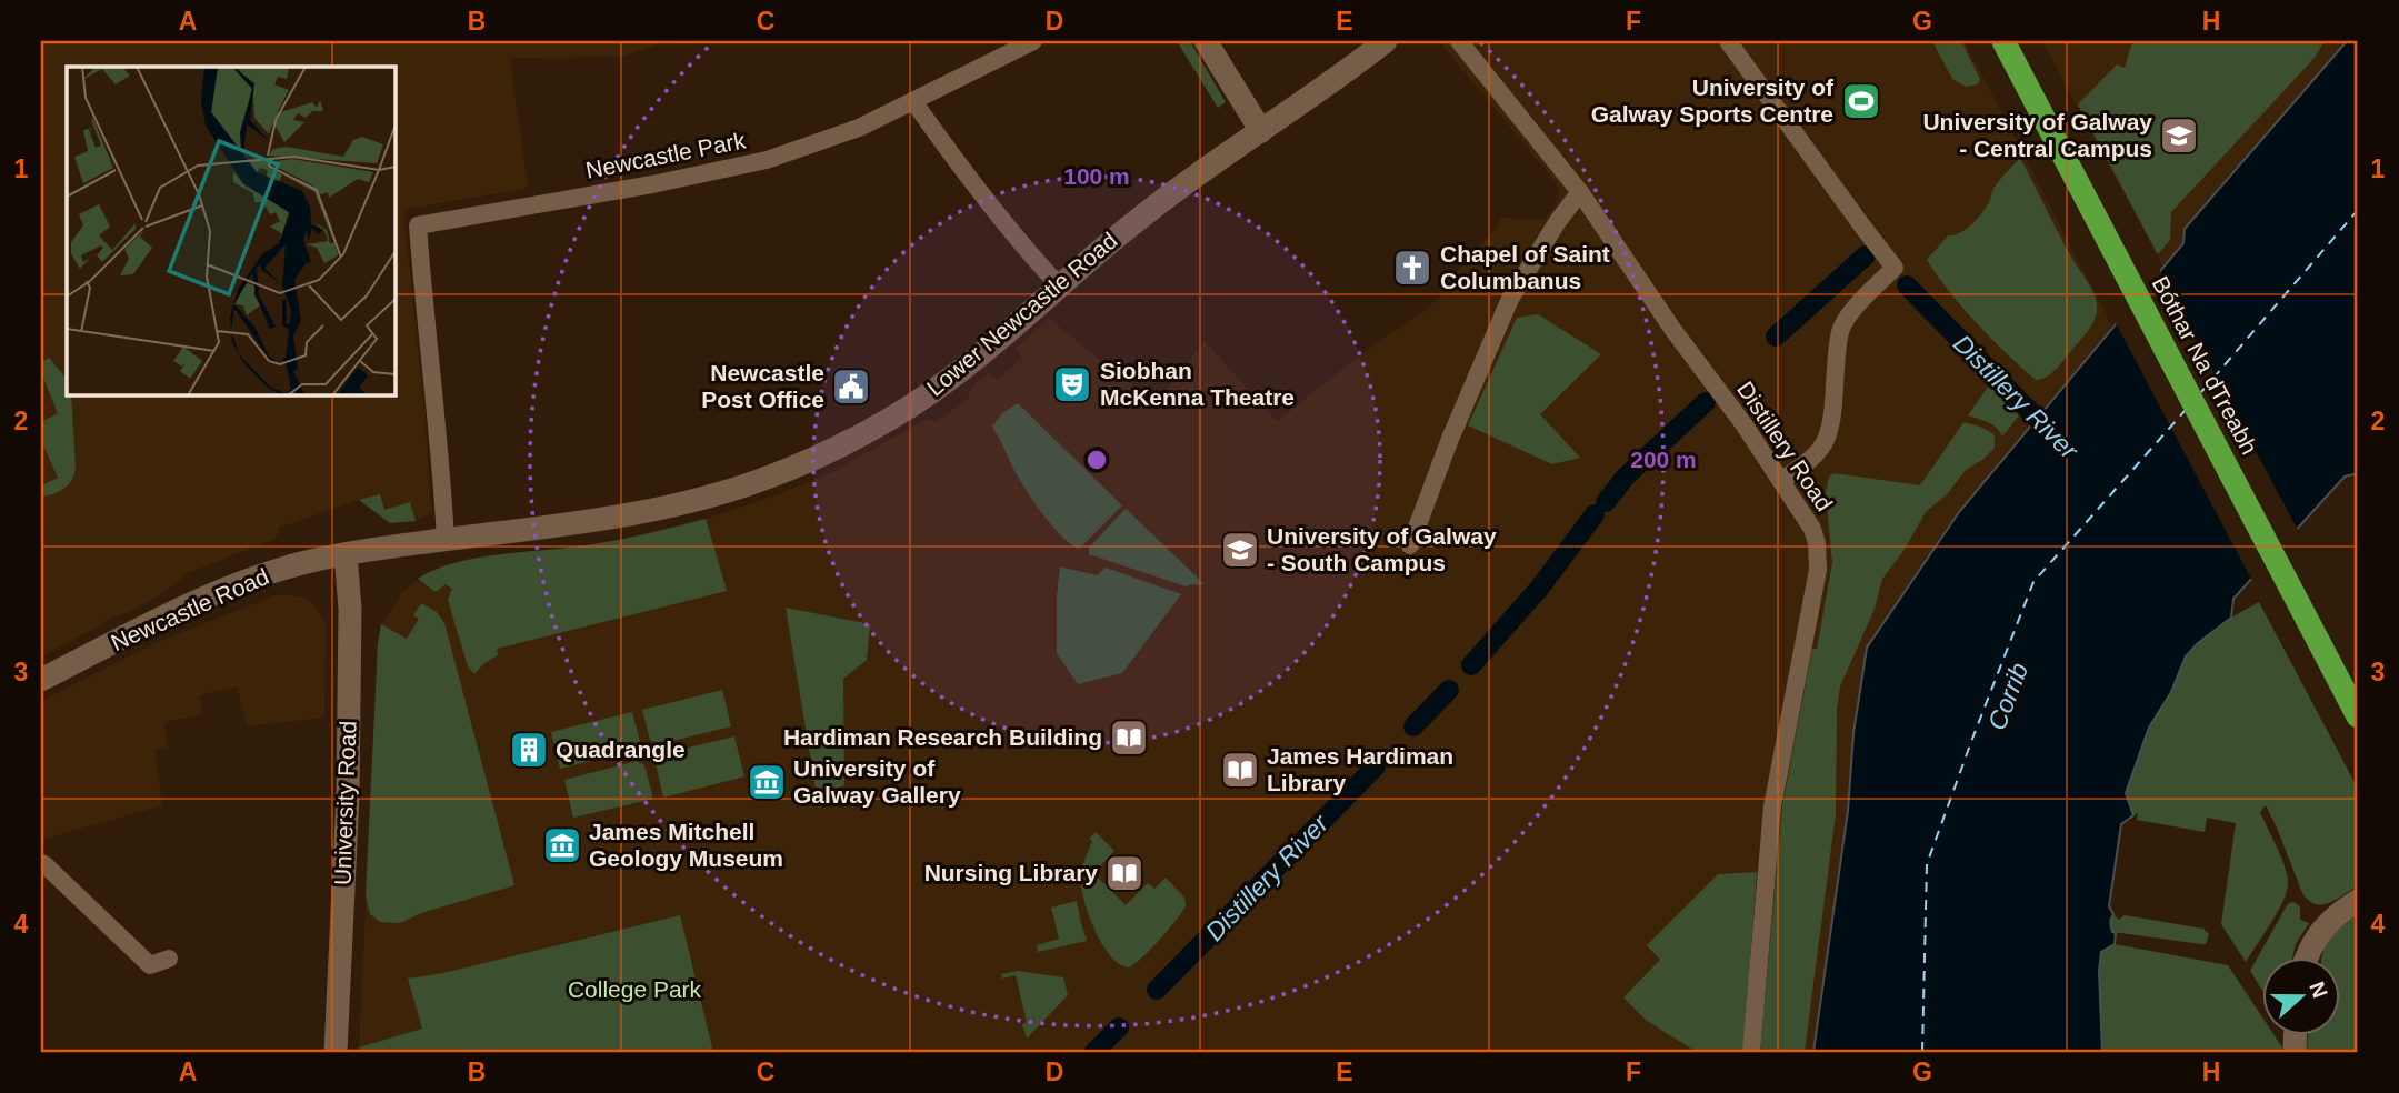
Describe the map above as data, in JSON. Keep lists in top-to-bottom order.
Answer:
{
  "streets": {
    "highway": ["Bóthar Na dTreabh"],
    "main road": ["Lower Newcastle Road", "Newcastle Road", "University Road"],
    "street": ["Newcastle Park", "Distillery Road"]
  },
  "crossings": [
    ["Newcastle Park", "Lower Newcastle Road"],
    ["Lower Newcastle Road", "Newcastle Road"],
    ["Lower Newcastle Road", "University Road"],
    ["Newcastle Road", "University Road"]
  ],
  "water": ["Distillery River", "Corrib"],
  "parks": ["College Park"],
  "places": {
    "sports": ["University of Galway Sports Centre"],
    "school or university": ["University of Galway - Central Campus", "University of Galway - South Campus"],
    "church": ["Chapel of Saint Columbanus"],
    "theatre": ["Siobhan McKenna Theatre"],
    "public building": ["Newcastle Post Office"],
    "library": ["Hardiman Research Building", "James Hardiman Library", "Nursing Library"],
    "building": ["Quadrangle"],
    "museum": ["University of Galway Gallery", "James Mitchell Geology Museum"]
  },
  "north": "right",
  "grid": {
    "columns": [
      "A",
      "B",
      "C",
      "D",
      "E",
      "F",
      "G",
      "H"
    ],
    "rows": [
      "1",
      "2",
      "3",
      "4"
    ]
  },
  "rings": ["100 m", "200 m"]
}
